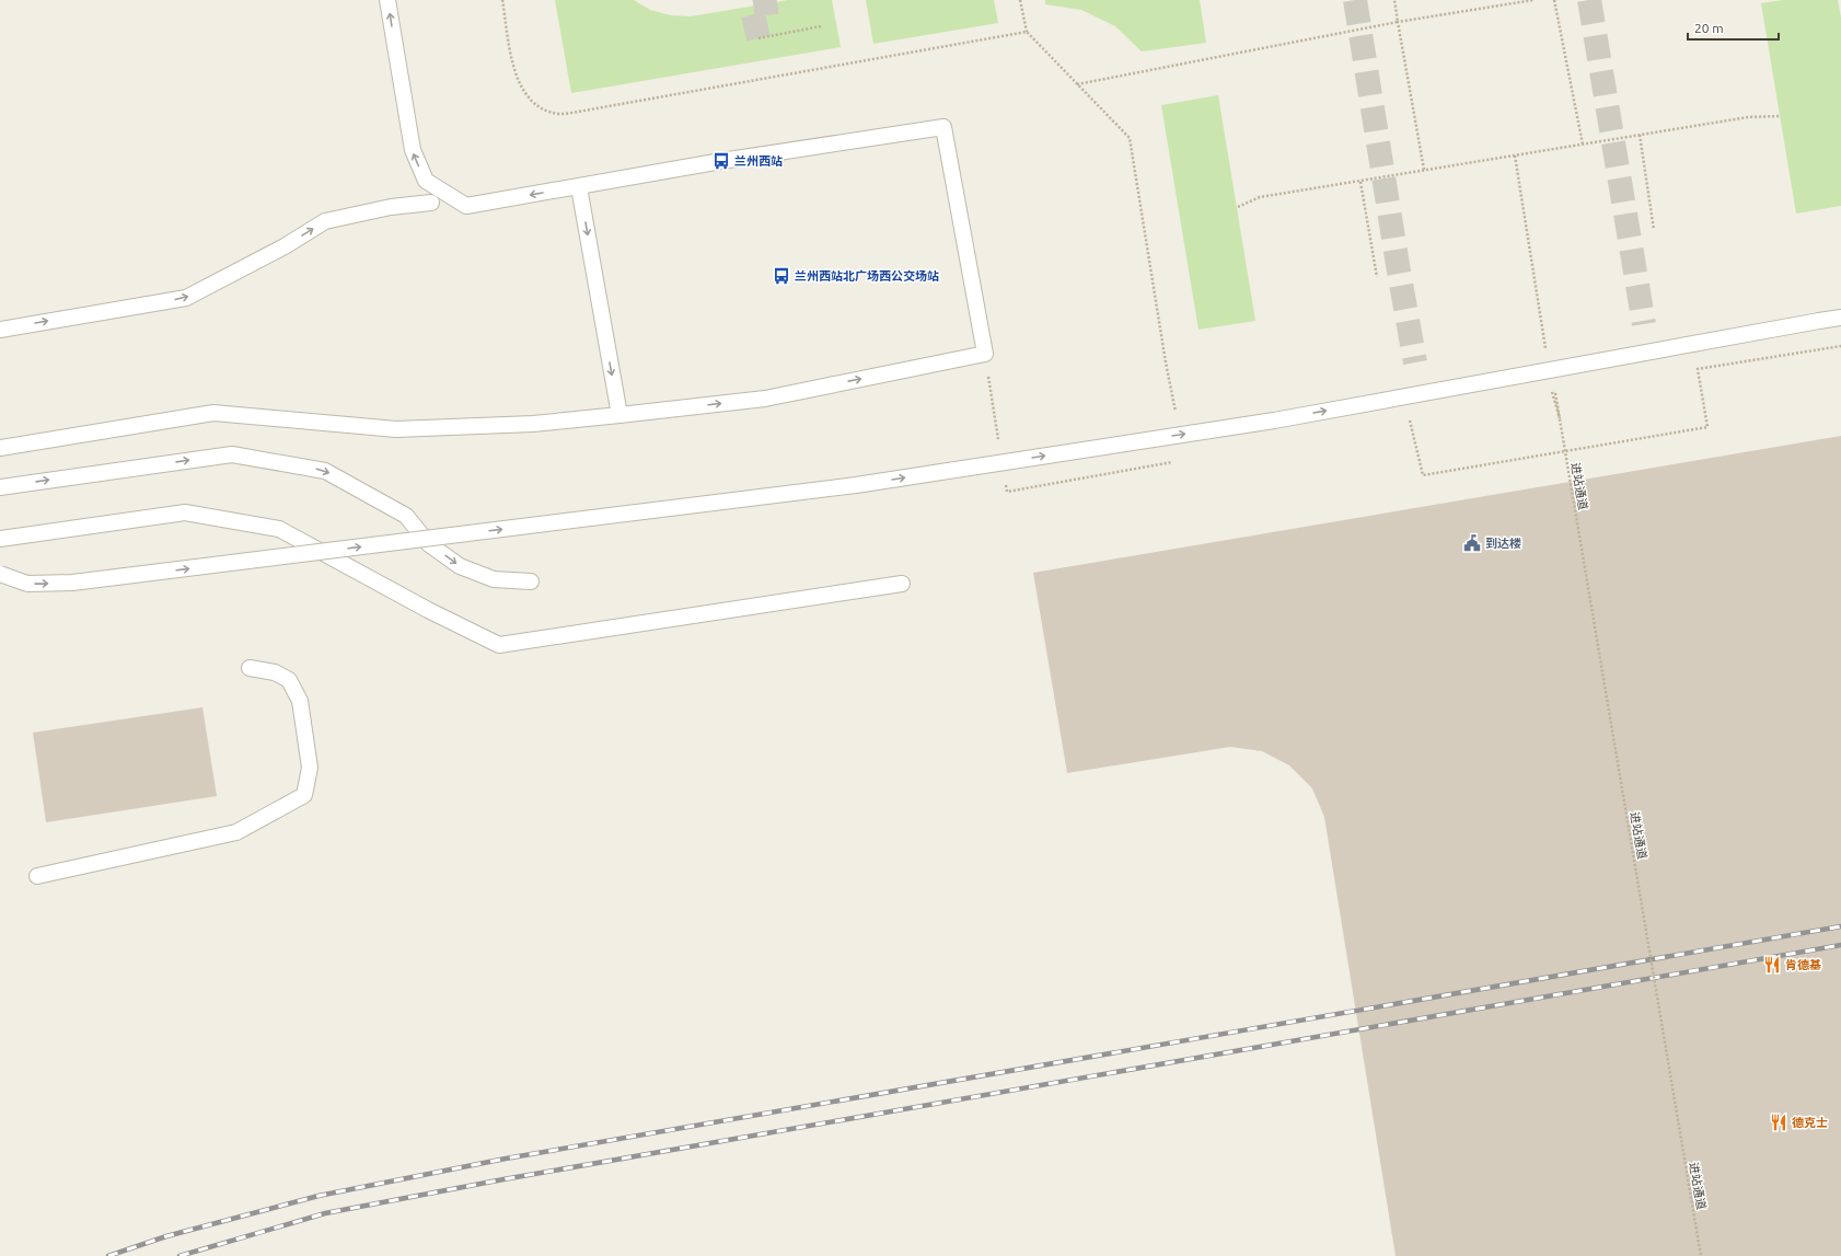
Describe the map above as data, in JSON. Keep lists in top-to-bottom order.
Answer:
{
  "streets": {
    "path": ["进站通道"]
  },
  "places": {
    "bus stop": ["兰州西站", "兰州西站北广场西公交场站"],
    "public building": ["到达楼"],
    "restaurant": ["肯德基", "德克士"]
  },
  "scale_bar": "20 m"
}
